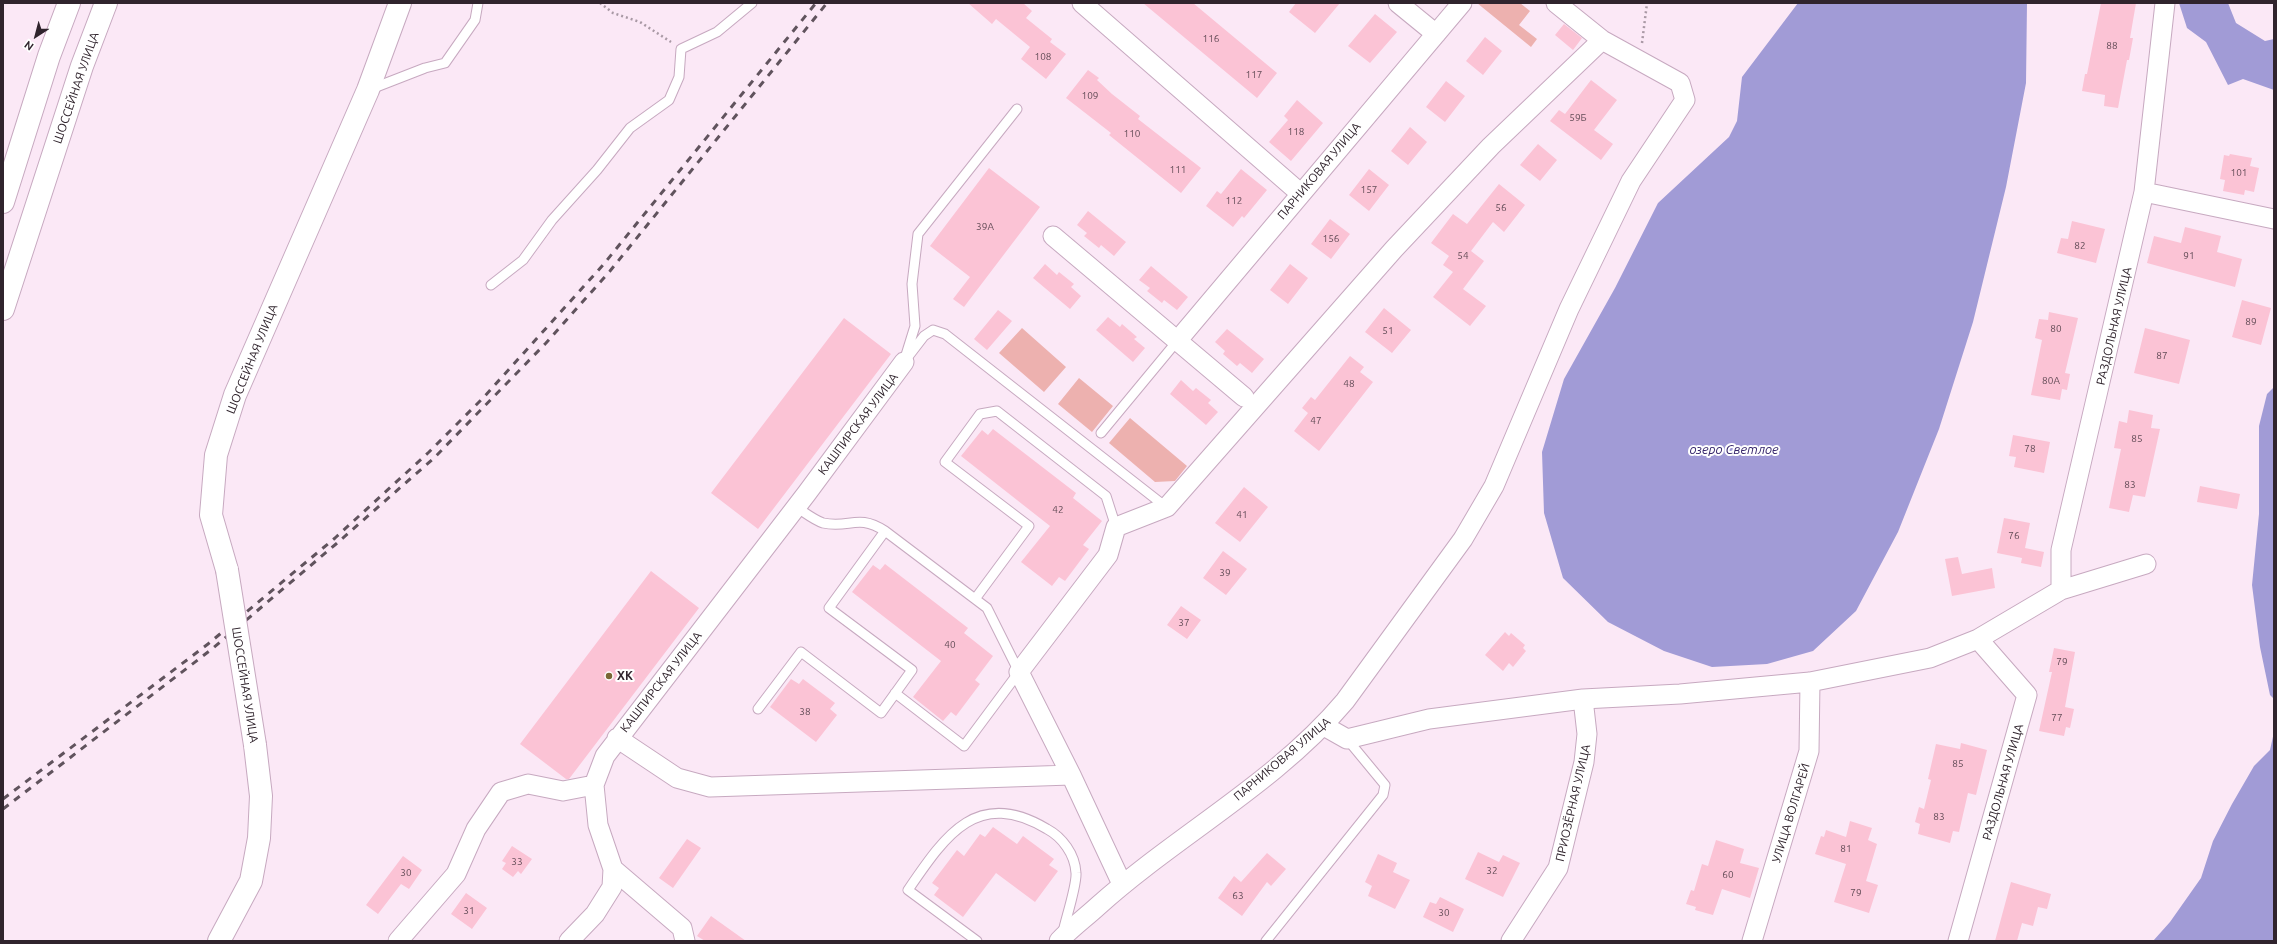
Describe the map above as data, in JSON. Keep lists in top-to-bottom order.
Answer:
{
  "streets": {
    "main road": ["ШОССЕЙНАЯ УЛИЦА"],
    "street": [
      "ПАРНИКОВАЯ УЛИЦА",
      "РАЗДОЛЬНАЯ УЛИЦА",
      "КАШПИРСКАЯ УЛИЦА",
      "ПРИОЗЁРНАЯ УЛИЦА",
      "УЛИЦА ВОЛГАРЕЙ"
    ]
  },
  "water": ["озеро Светлое"],
  "places": ["ХК"],
  "house_numbers": [
    "116",
    "88",
    "108",
    "117",
    "109",
    "59Б",
    "118",
    "110",
    "111",
    "101",
    "157",
    "112",
    "56",
    "39А",
    "156",
    "82",
    "54",
    "91",
    "89",
    "80",
    "51",
    "87",
    "80А",
    "48",
    "47",
    "85",
    "78",
    "83",
    "42",
    "41",
    "76",
    "39",
    "37",
    "40",
    "79",
    "38",
    "77",
    "85",
    "83",
    "81",
    "33",
    "32",
    "30",
    "60",
    "79",
    "63",
    "31",
    "30"
  ],
  "north": "bottom left"
}
